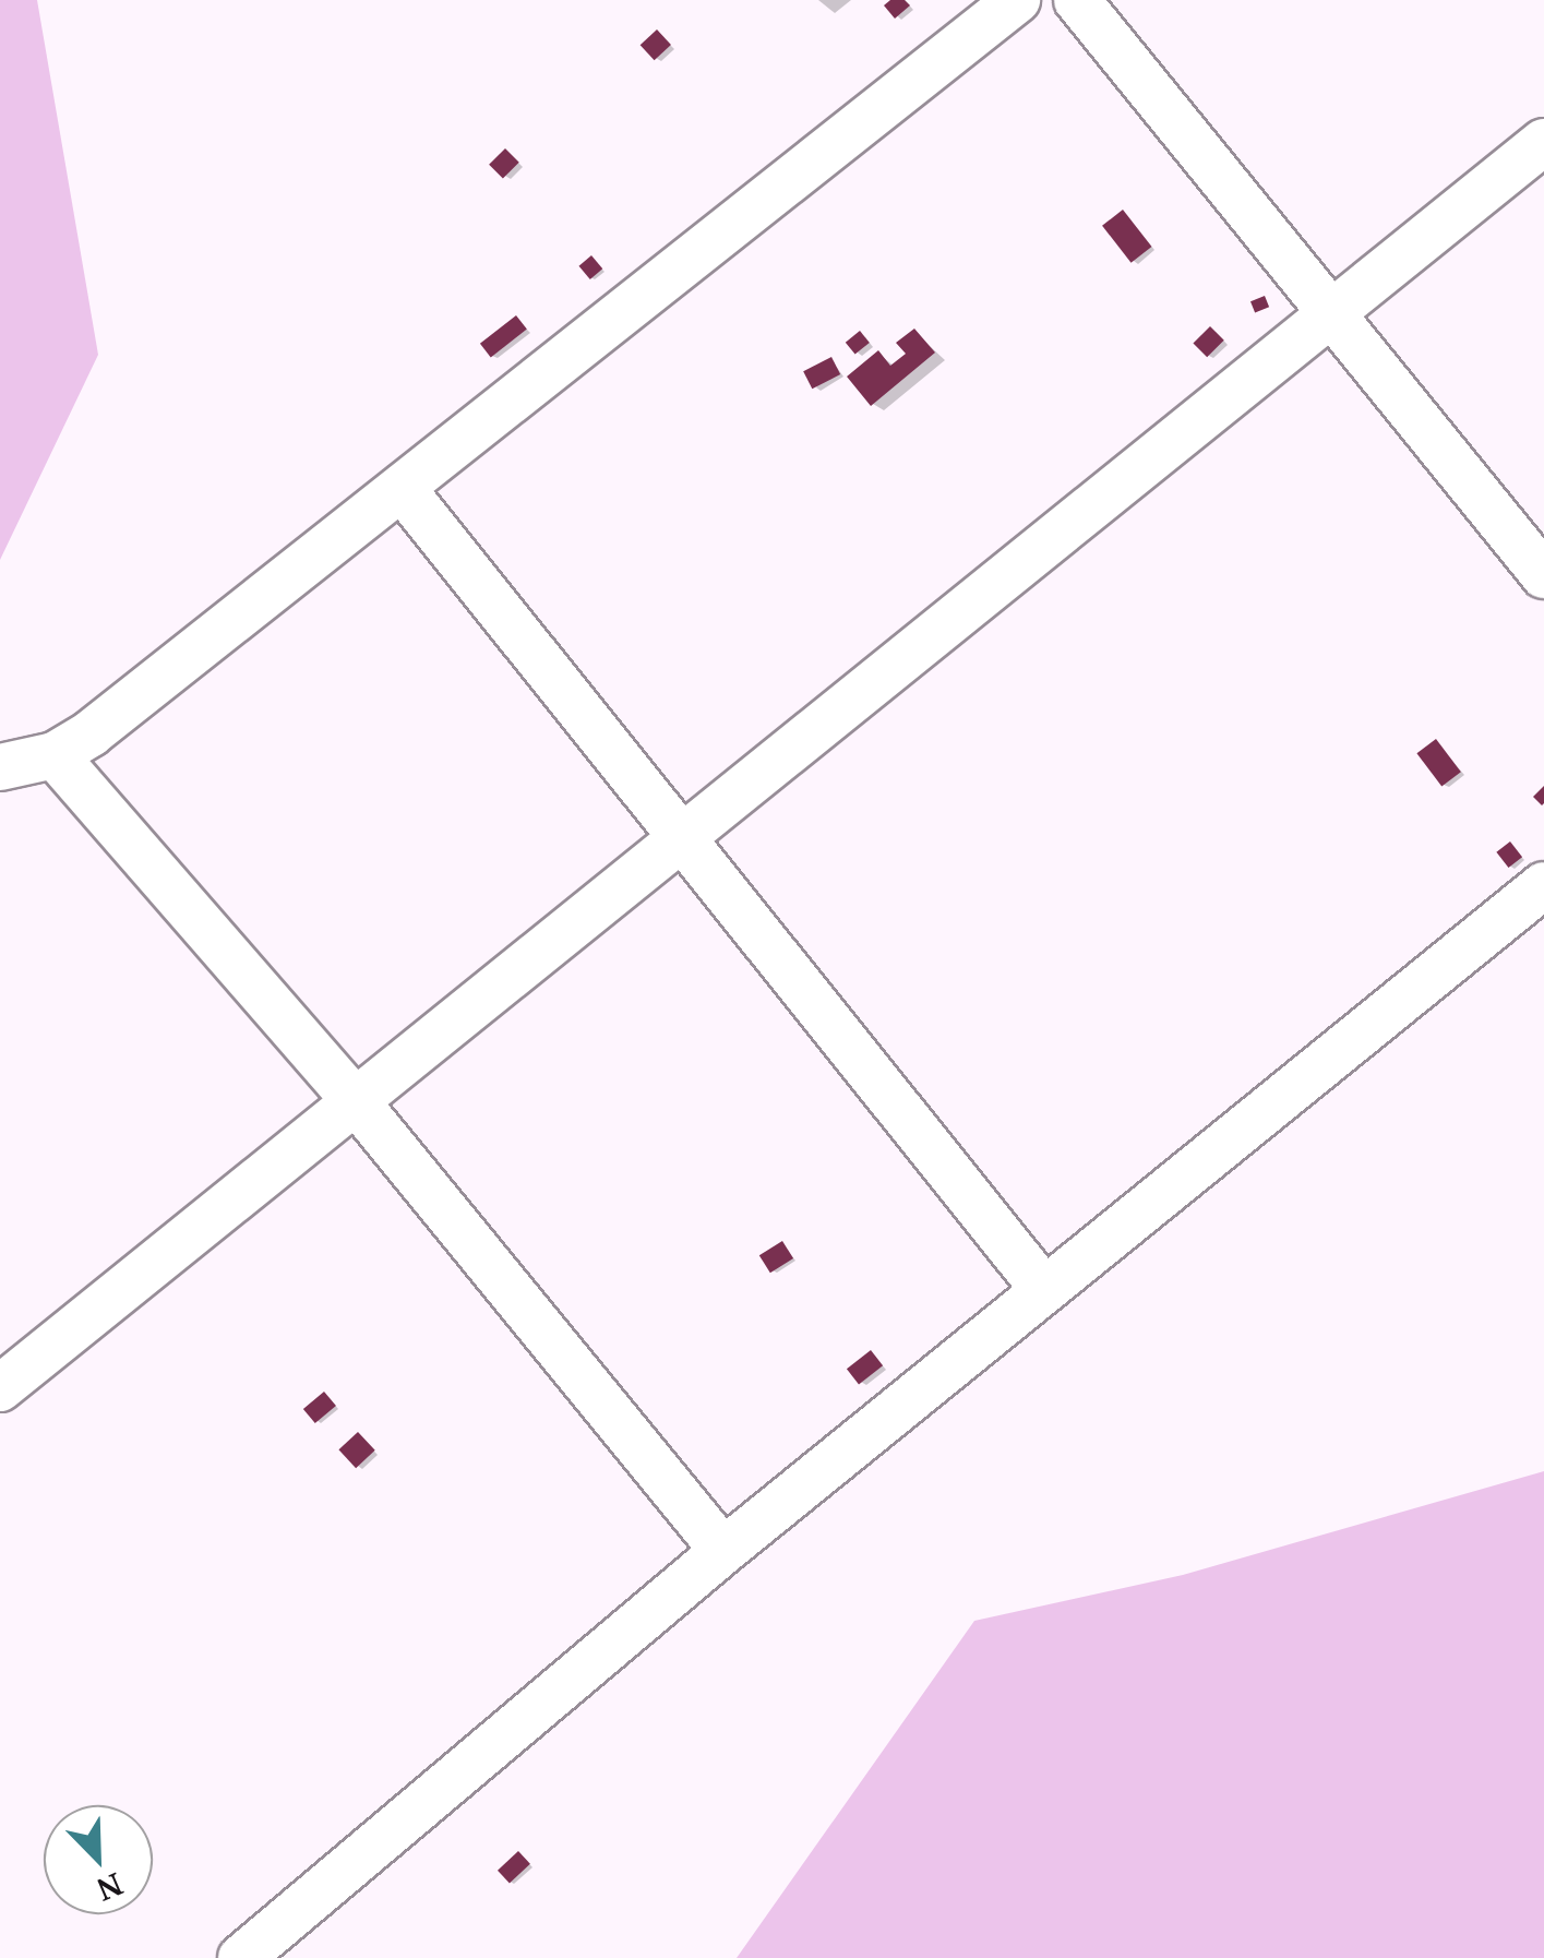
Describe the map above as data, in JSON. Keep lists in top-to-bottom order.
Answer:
{
  "north": "bottom right"
}
